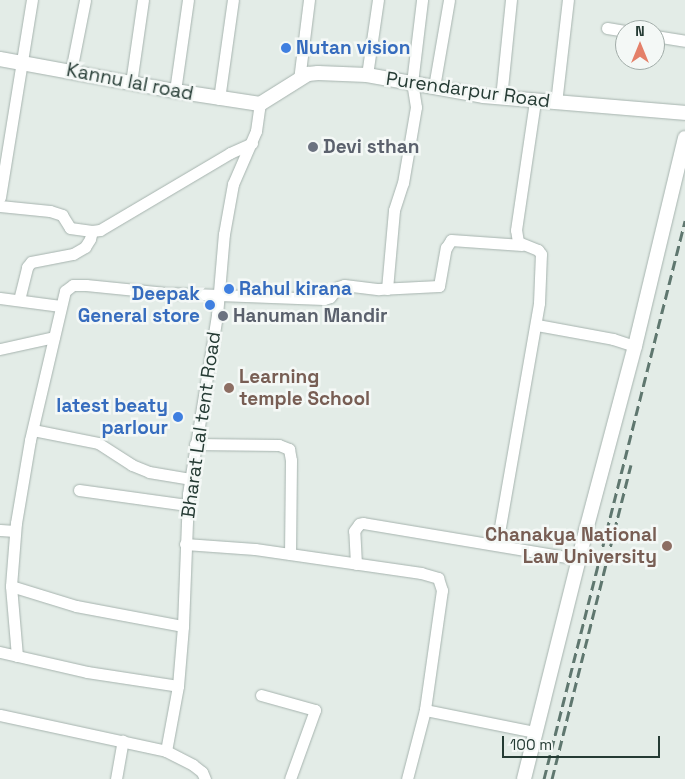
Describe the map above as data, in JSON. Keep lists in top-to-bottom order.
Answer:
{
  "streets": {
    "street": ["Kannu lal road", "Purendarpur Road", "Bharat Lal tent Road"]
  },
  "crossings": [
    ["Kannu lal road", "Purendarpur Road"],
    ["Kannu lal road", "Bharat Lal tent Road"],
    ["Purendarpur Road", "Bharat Lal tent Road"]
  ],
  "places": [
    "Nutan vision",
    "Devi sthan",
    "Rahul kirana",
    "Deepak General store",
    "Hanuman Mandir",
    "Learning temple School",
    "latest beaty parlour",
    "Chanakya National Law University"
  ],
  "scale_bar": "100 m",
  "north": "top"
}
